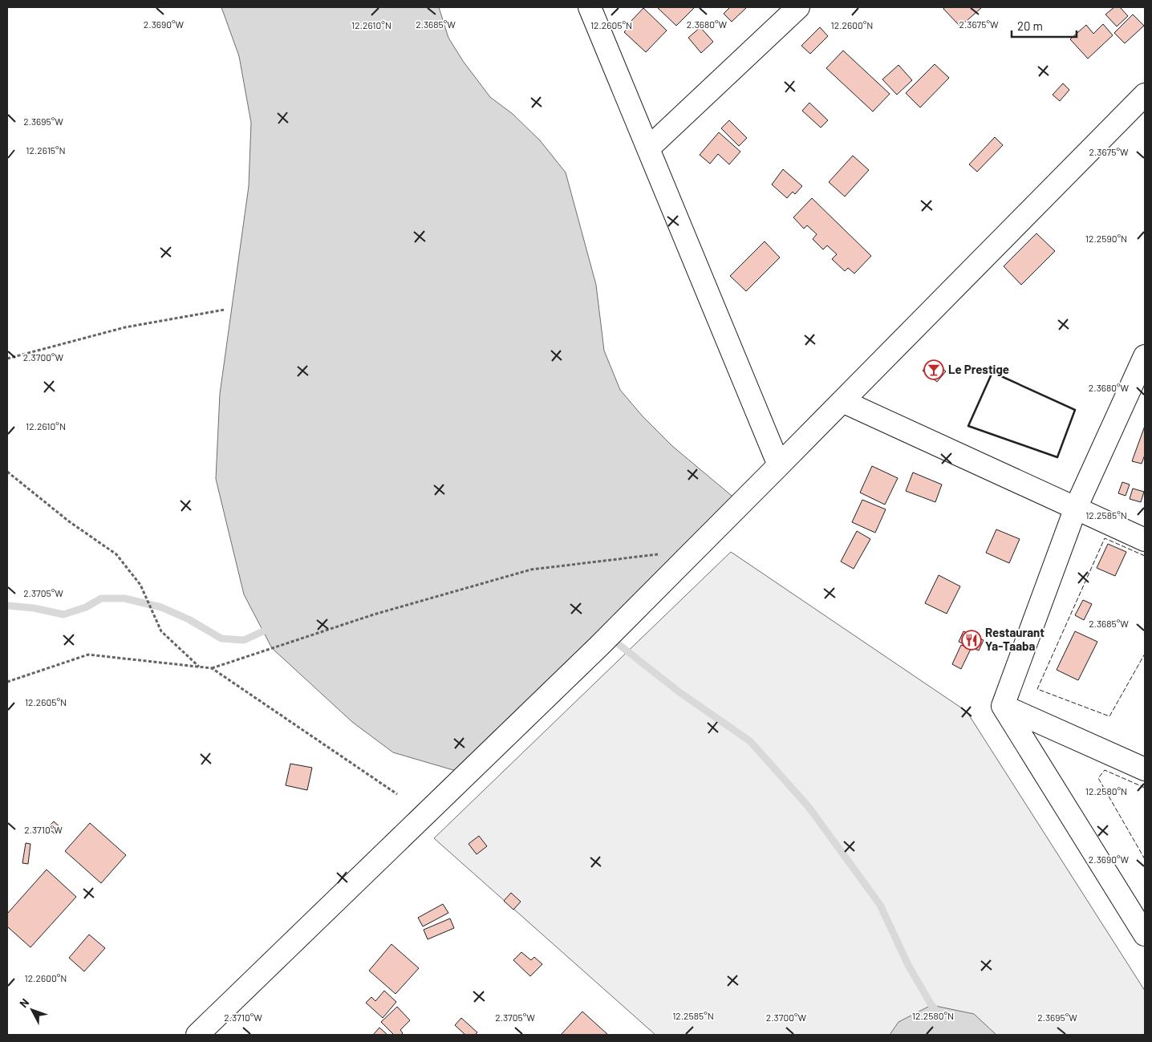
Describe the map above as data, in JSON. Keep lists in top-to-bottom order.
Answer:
{
  "places": {
    "bar": ["Le Prestige"],
    "restaurant": ["Restaurant Ya-Taaba"]
  },
  "scale_bar": "20 m",
  "north": "top left",
  "coordinates": [
    "2.3690°W",
    "2.3685°W",
    "2.3680°W",
    "2.3675°W",
    "12.2610°N",
    "12.2605°N",
    "12.2600°N",
    "2.3695°W",
    "12.2615°N",
    "12.2590°N",
    "2.3700°W",
    "12.2585°N",
    "2.3705°W",
    "12.2580°N",
    "2.3710°W"
  ]
}
